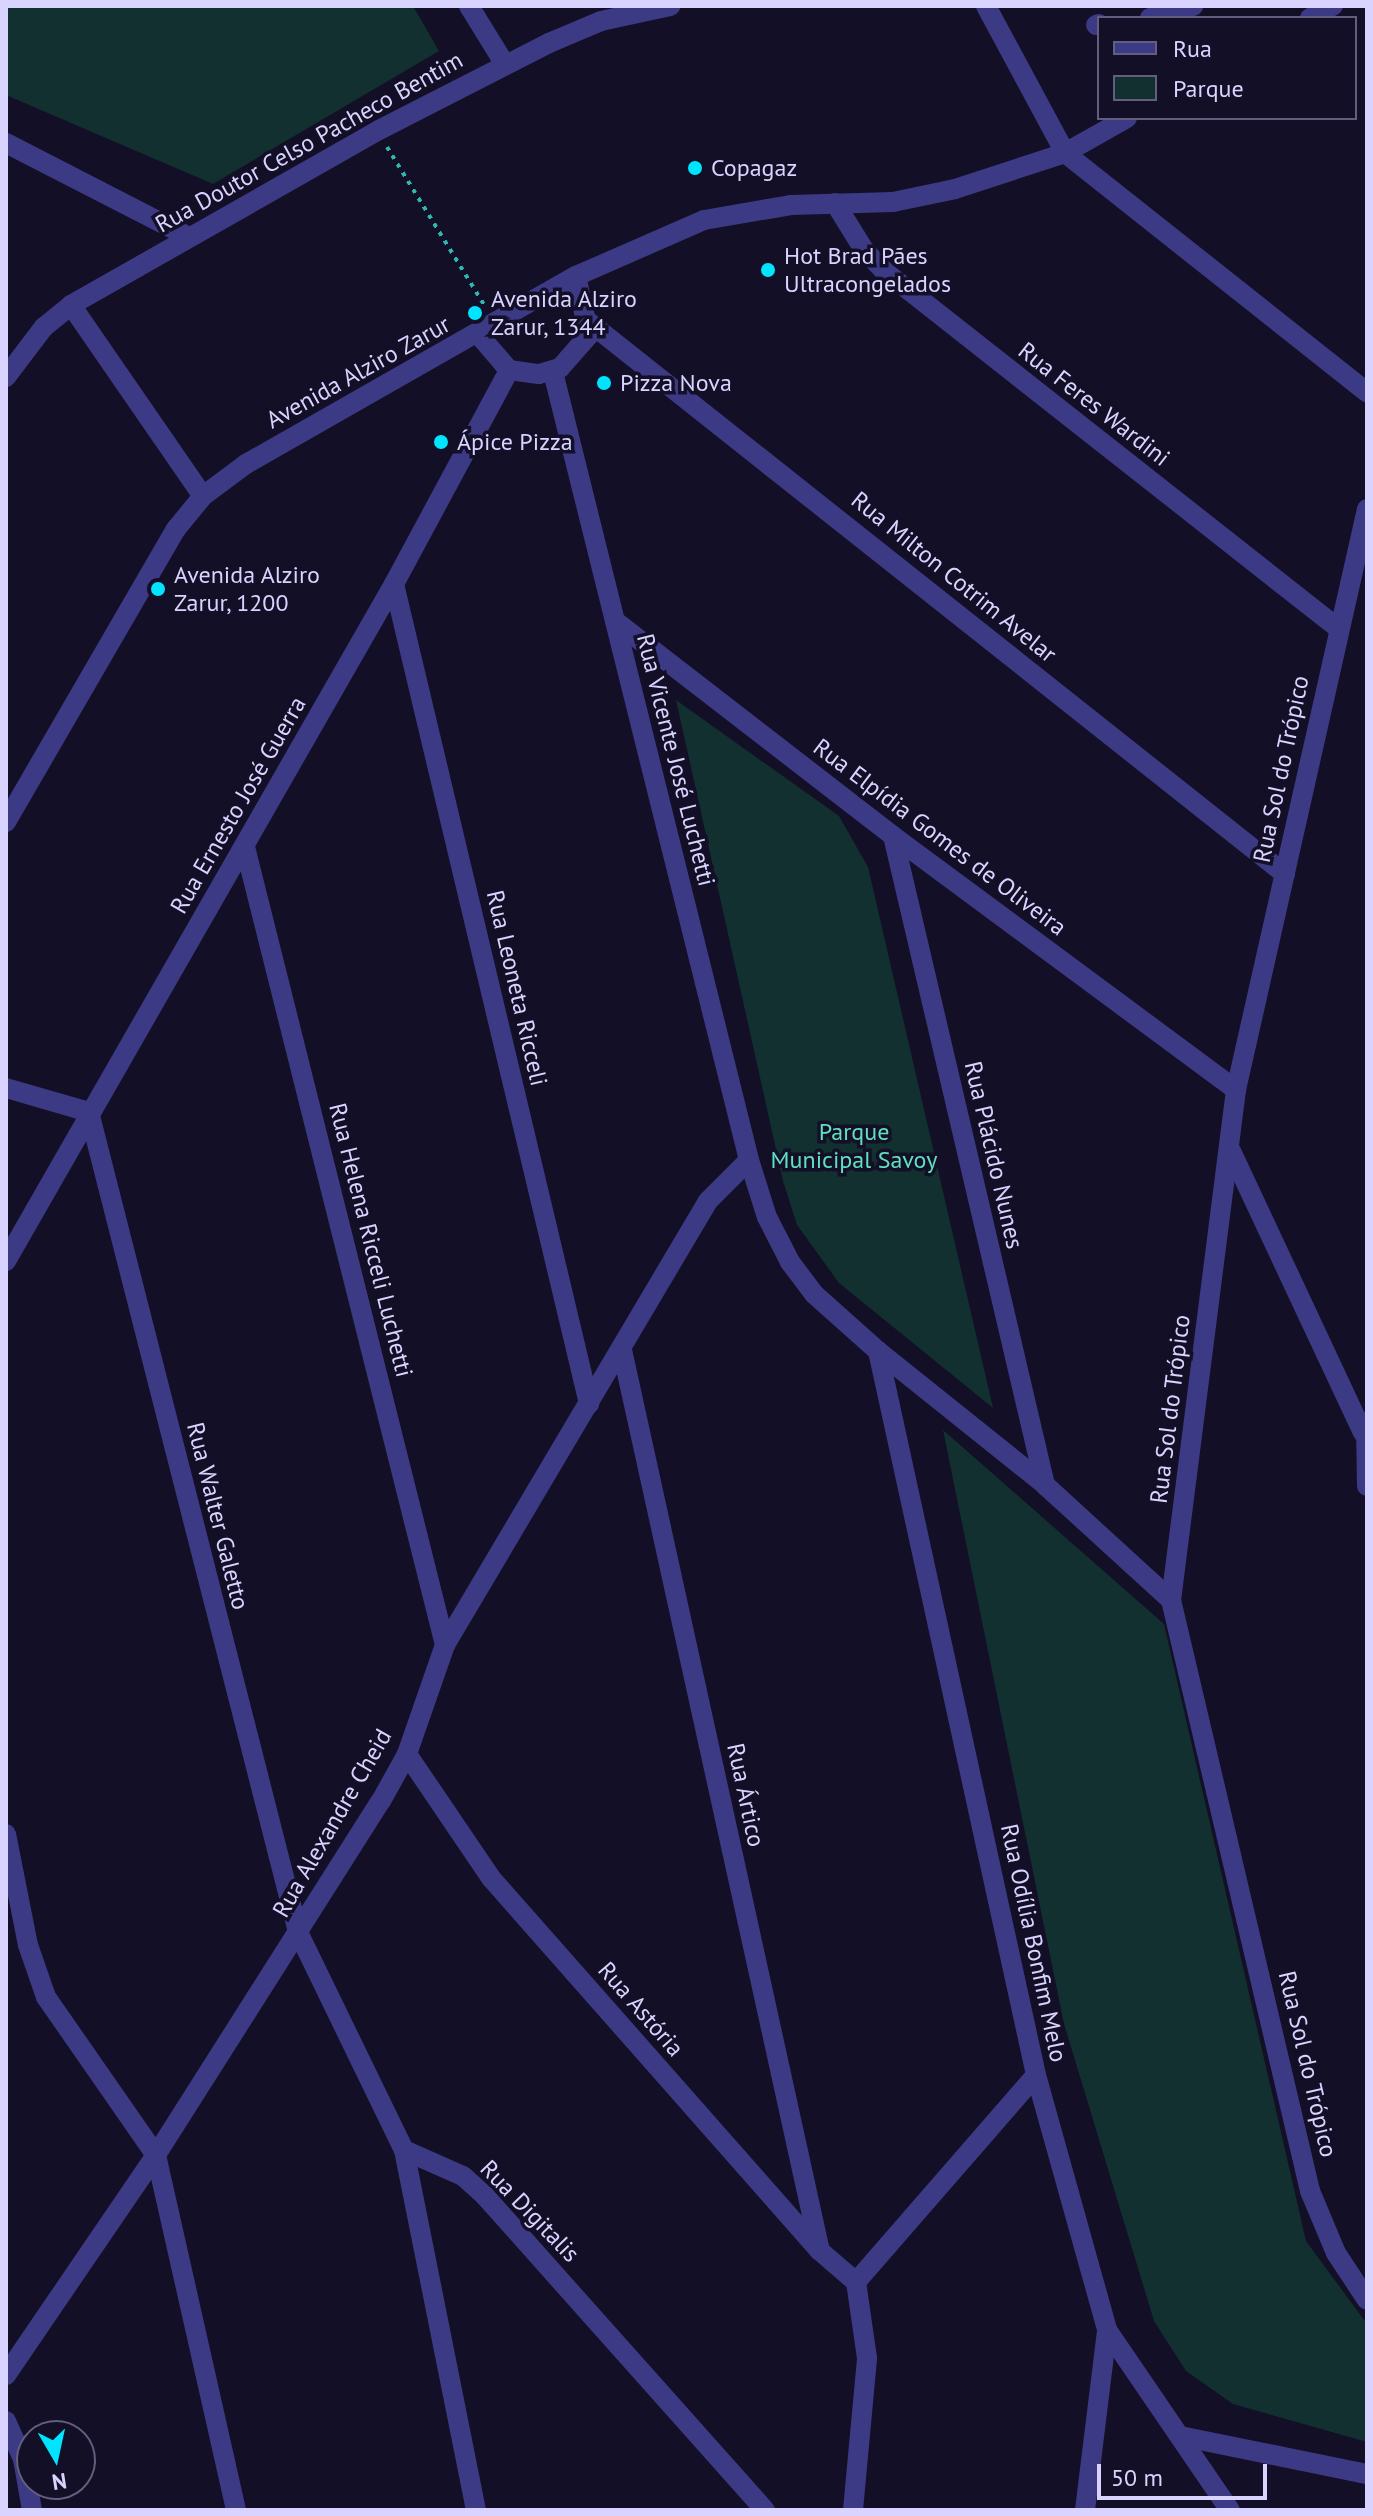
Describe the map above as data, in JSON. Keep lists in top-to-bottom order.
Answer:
{
  "streets": {
    "street": [
      "Rua Doutor Celso Pacheco Bentim",
      "Avenida Alziro Zarur",
      "Rua Feres Wardini",
      "Rua Milton Cotrim Avelar",
      "Rua Vicente José Luchetti",
      "Rua Sol do Trópico",
      "Rua Ernesto José Guerra",
      "Rua Elpídia Gomes de Oliveira",
      "Rua Leoneta Ricceli",
      "Rua Plácido Nunes",
      "Rua Helena Ricceli Luchetti",
      "Rua Walter Galetto",
      "Rua Ártico",
      "Rua Alexandre Cheid",
      "Rua Odília Bonfim Melo",
      "Rua Astória",
      "Rua Digitalis"
    ]
  },
  "crossings": [
    ["Avenida Alziro Zarur", "Rua Feres Wardini"],
    ["Rua Feres Wardini", "Rua Sol do Trópico"],
    ["Rua Milton Cotrim Avelar", "Rua Sol do Trópico"],
    ["Rua Vicente José Luchetti", "Rua Sol do Trópico"],
    ["Rua Vicente José Luchetti", "Rua Elpídia Gomes de Oliveira"],
    ["Rua Vicente José Luchetti", "Rua Plácido Nunes"],
    ["Rua Vicente José Luchetti", "Rua Alexandre Cheid"],
    ["Rua Vicente José Luchetti", "Rua Odília Bonfim Melo"],
    ["Rua Sol do Trópico", "Rua Elpídia Gomes de Oliveira"],
    ["Rua Ernesto José Guerra", "Rua Leoneta Ricceli"],
    ["Rua Ernesto José Guerra", "Rua Helena Ricceli Luchetti"],
    ["Rua Ernesto José Guerra", "Rua Walter Galetto"],
    ["Rua Elpídia Gomes de Oliveira", "Rua Plácido Nunes"],
    ["Rua Leoneta Ricceli", "Rua Alexandre Cheid"],
    ["Rua Helena Ricceli Luchetti", "Rua Alexandre Cheid"],
    ["Rua Walter Galetto", "Rua Alexandre Cheid"],
    ["Rua Ártico", "Rua Alexandre Cheid"],
    ["Rua Ártico", "Rua Astória"],
    ["Rua Alexandre Cheid", "Rua Astória"]
  ],
  "parks": ["Parque Municipal Savoy"],
  "places": [
    "Copagaz",
    "Hot Brad Pães Ultracongelados",
    "Avenida Alziro Zarur, 1344",
    "Pizza Nova",
    "Ápice Pizza",
    "Avenida Alziro Zarur, 1200"
  ],
  "legend": ["Rua", "Parque"],
  "scale_bar": "50 m",
  "north": "bottom"
}
